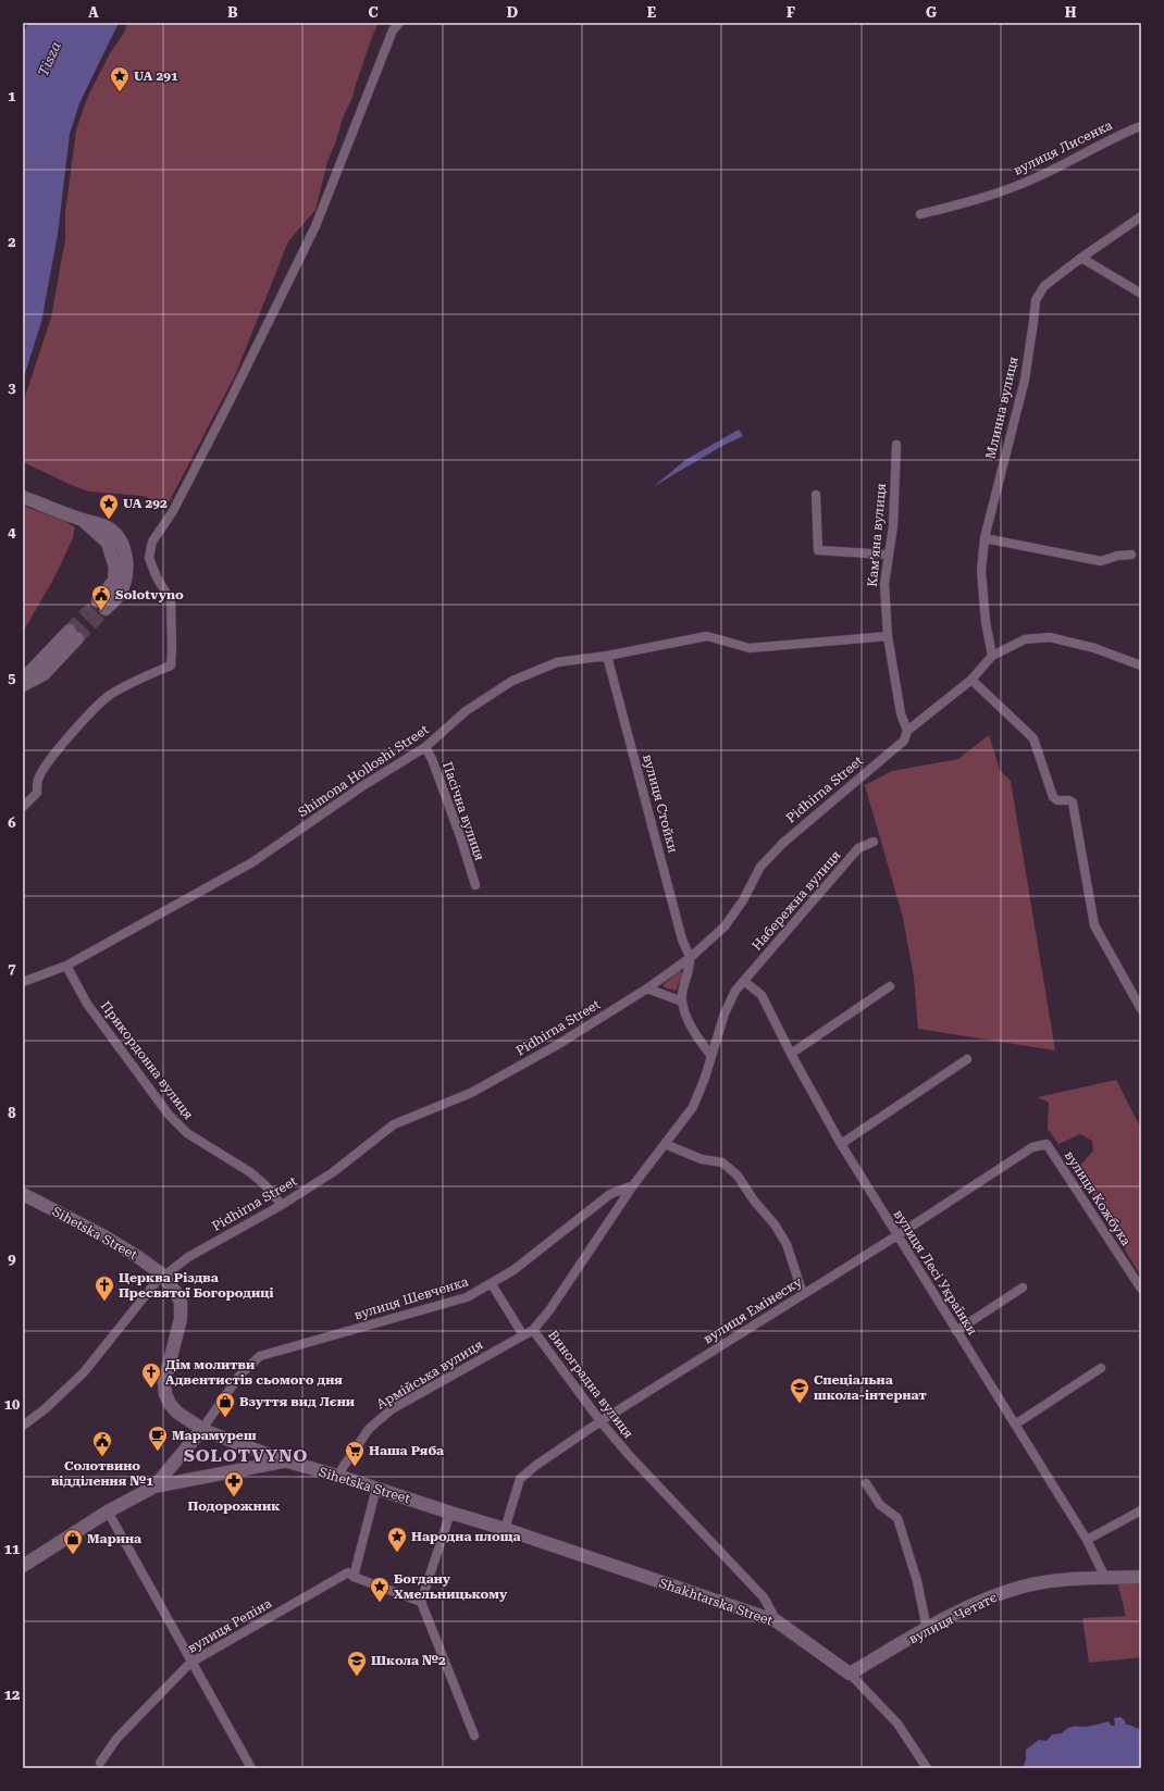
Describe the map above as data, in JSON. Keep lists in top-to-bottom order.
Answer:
{
  "streets": {
    "street": [
      "вулиця Лисенка",
      "Млинна вулиця",
      "Камʼяна вулиця",
      "Shimona Holloshi Street",
      "Pidhirna Street",
      "вулиця Стойки",
      "Пасічна вулиця",
      "Набережна вулиця",
      "Прикордонна вулиця",
      "вулиця Кожбука",
      "Sihetska Street",
      "вулиця Лесі Українки",
      "вулиця Шевченка",
      "вулиця Емінеску",
      "Армійська вулиця",
      "Виноградна вулиця",
      "Shakhtarska Street",
      "вулиця Четатє",
      "вулиця Репіна"
    ]
  },
  "crossings": [
    ["Млинна вулиця", "Pidhirna Street"],
    ["Камʼяна вулиця", "Shimona Holloshi Street"],
    ["Камʼяна вулиця", "Pidhirna Street"],
    ["Shimona Holloshi Street", "вулиця Стойки"],
    ["Shimona Holloshi Street", "Пасічна вулиця"],
    ["Shimona Holloshi Street", "Прикордонна вулиця"],
    ["Pidhirna Street", "вулиця Стойки"],
    ["Pidhirna Street", "Прикордонна вулиця"],
    ["Pidhirna Street", "Sihetska Street"],
    ["Набережна вулиця", "вулиця Лесі Українки"],
    ["Набережна вулиця", "Виноградна вулиця"],
    ["вулиця Кожбука", "вулиця Емінеску"],
    ["Sihetska Street", "вулиця Шевченка"],
    ["Sihetska Street", "вулиця Емінеску"],
    ["Sihetska Street", "Армійська вулиця"],
    ["Sihetska Street", "Shakhtarska Street"],
    ["вулиця Лесі Українки", "вулиця Емінеску"],
    ["вулиця Лесі Українки", "Виноградна вулиця"],
    ["вулиця Лесі Українки", "вулиця Четатє"],
    ["вулиця Шевченка", "Виноградна вулиця"],
    ["вулиця Емінеску", "Виноградна вулиця"],
    ["вулиця Емінеску", "Shakhtarska Street"],
    ["Армійська вулиця", "Виноградна вулиця"],
    ["Виноградна вулиця", "Shakhtarska Street"],
    ["Shakhtarska Street", "вулиця Четатє"]
  ],
  "districts": ["SOLOTVYNO"],
  "water": ["Tisza"],
  "places": {
    "place": [
      "UA 291",
      "UA 292",
      "Народна площа",
      "Богдану Хмельницькому"
    ],
    "public building": ["Solotvyno", "Солотвино відділення №1"],
    "church": ["Церква Різдва Пресвятої Богородиці", "Дім молитви Адвентистів сьомого дня"],
    "school or university": ["Спеціальна школа-інтернат", "Школа №2"],
    "shop": ["Взуття вид Лєни", "Марина"],
    "cafe": ["Марамуреш"],
    "supermarket": ["Наша Ряба"],
    "pharmacy": ["Подорожник"]
  },
  "grid": {
    "columns": [
      "A",
      "B",
      "C",
      "D",
      "E",
      "F",
      "G",
      "H"
    ],
    "rows": [
      "1",
      "2",
      "3",
      "4",
      "5",
      "6",
      "7",
      "8",
      "9",
      "10",
      "11",
      "12"
    ]
  }
}
